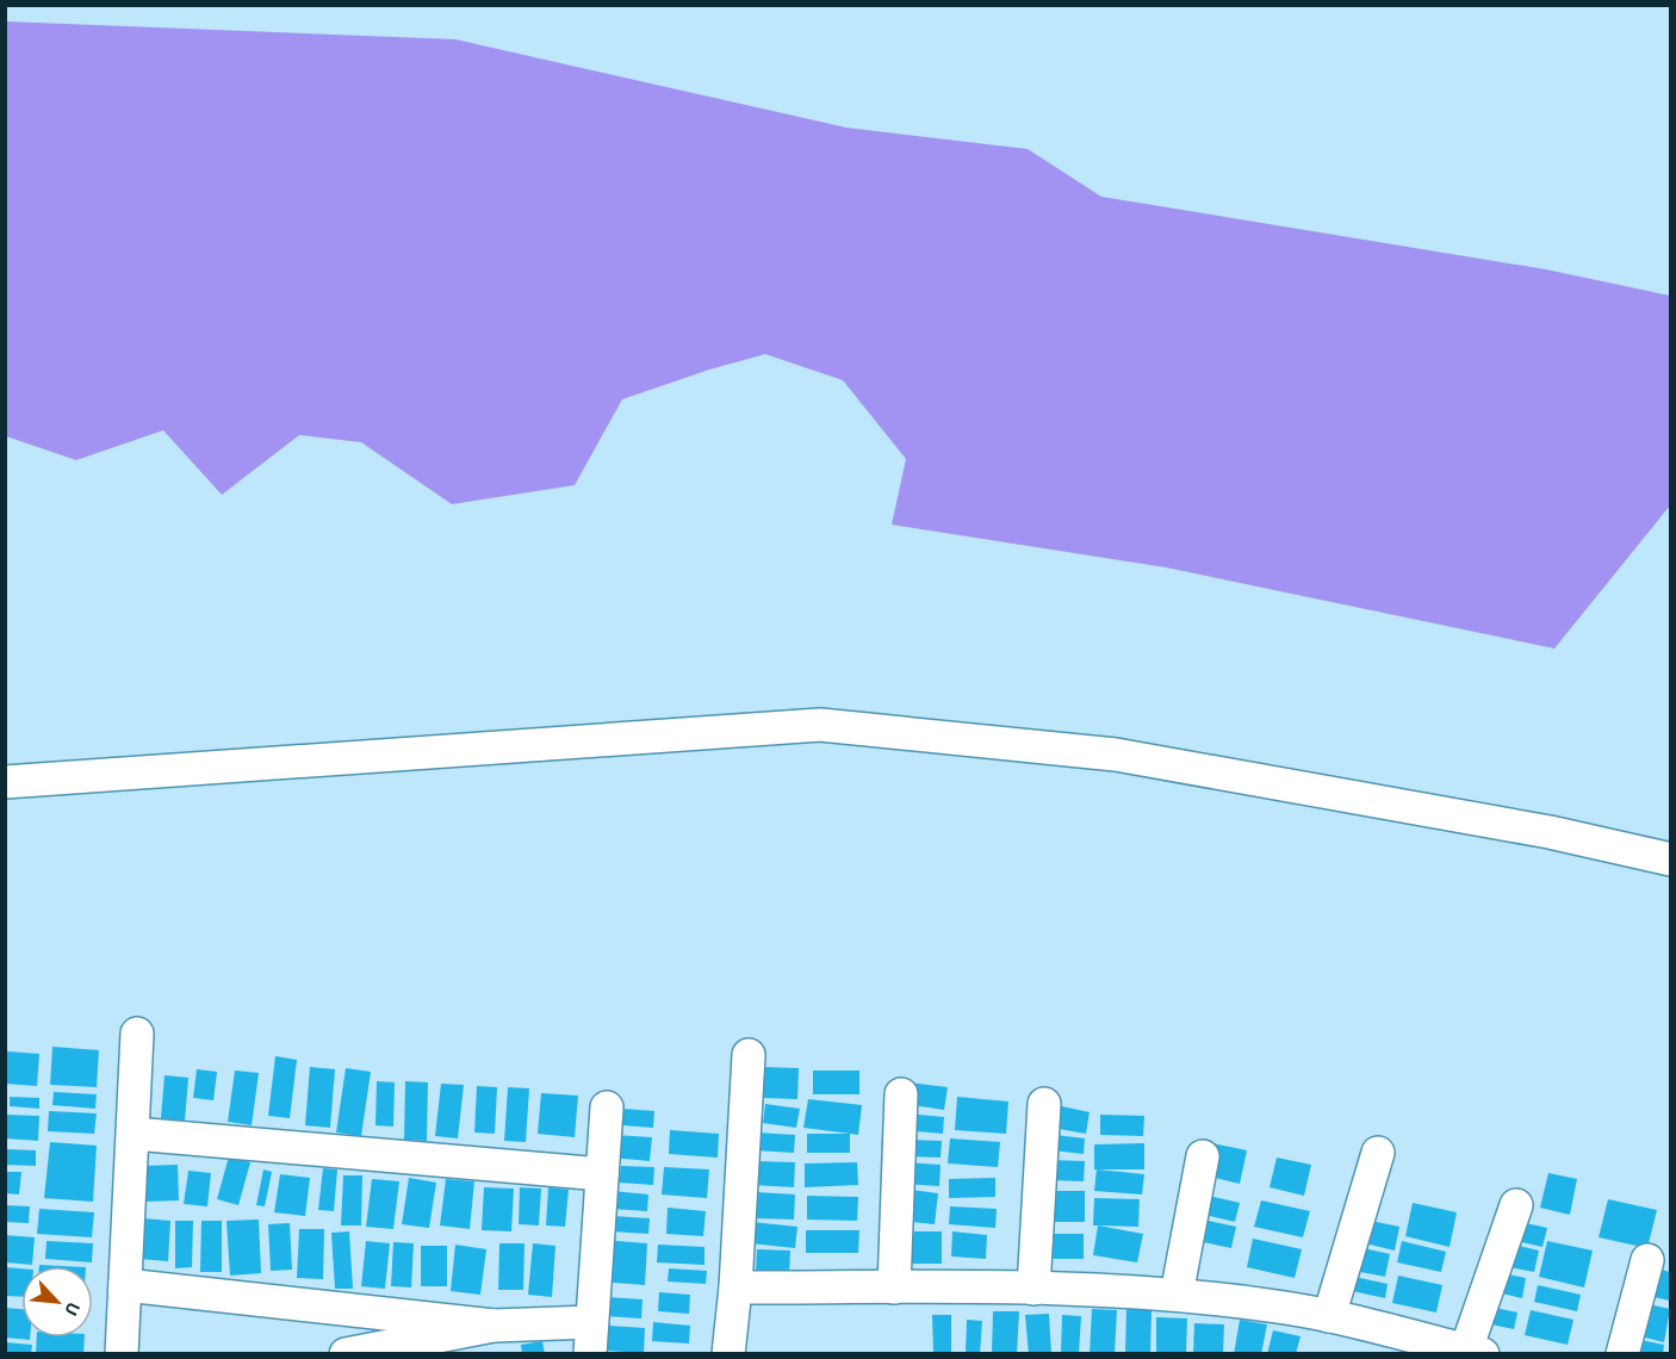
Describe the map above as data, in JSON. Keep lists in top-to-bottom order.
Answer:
{
  "north": "bottom right"
}
